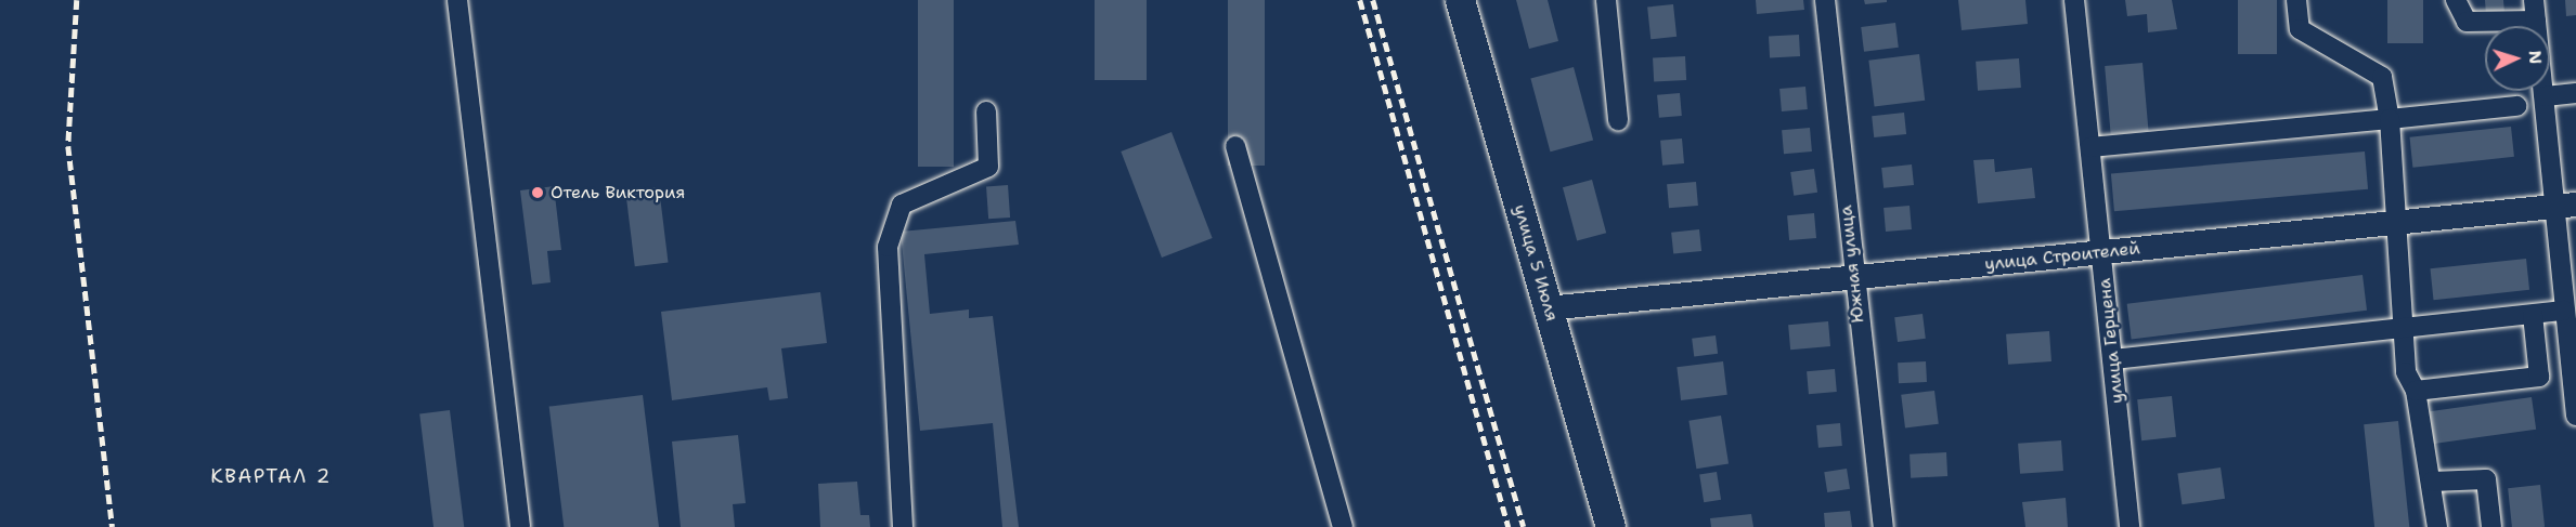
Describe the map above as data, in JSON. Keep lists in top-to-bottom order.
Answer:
{
  "streets": {
    "highway": ["улица 5 Июля"],
    "main road": ["улица Строителей"],
    "street": ["Южная улица", "улица Герцена"]
  },
  "crossings": [
    ["улица Строителей", "улица 5 Июля"],
    ["улица Строителей", "Южная улица"],
    ["улица Строителей", "улица Герцена"]
  ],
  "districts": ["КВАРТАЛ 2"],
  "places": ["Отель Виктория"],
  "north": "right"
}
